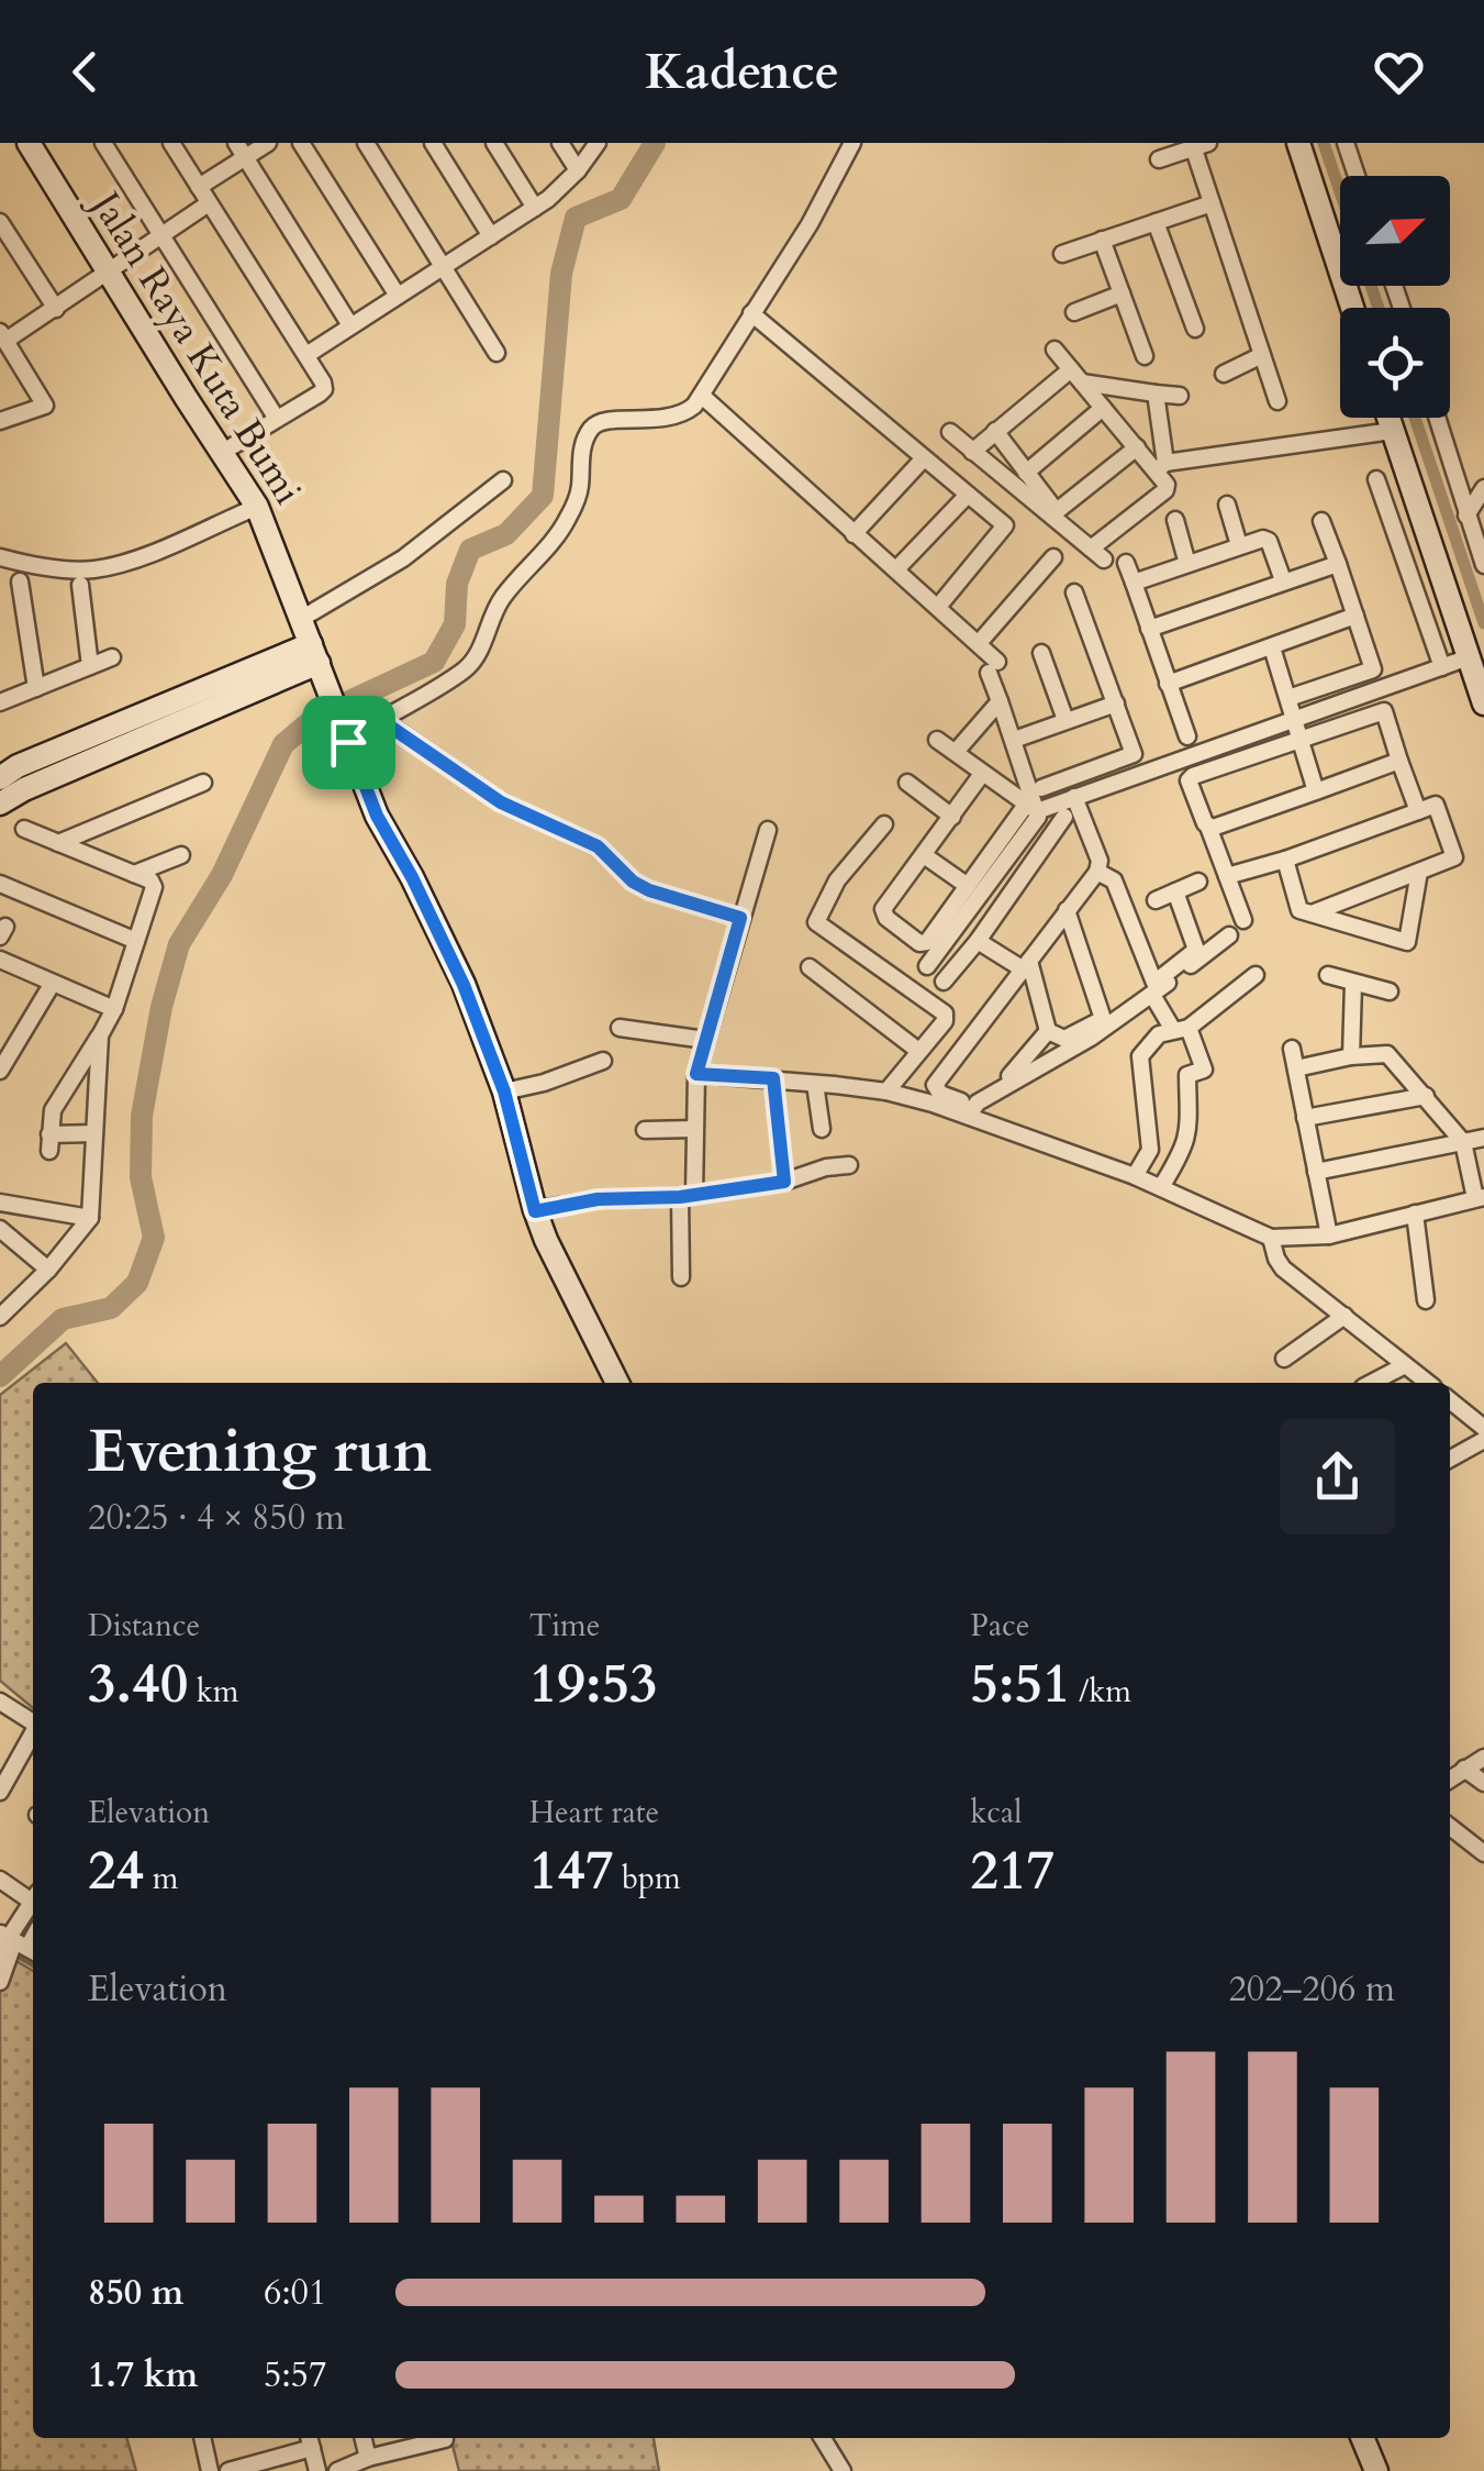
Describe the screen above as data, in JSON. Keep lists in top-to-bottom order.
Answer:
{
  "streets": {
    "street": ["Jalan Raya Kuta Bumi"]
  },
  "north": "top right",
  "page": {
    "header": "Kadence",
    "heading": ["Evening run", "20:25 · 4 × 850 m"],
    "stats": [
      ["Distance", "3.40 km"],
      ["Time", "19:53"],
      ["Pace", "5:51 /km"],
      ["Elevation", "24 m"],
      ["Heart rate", "147 bpm"],
      ["kcal", "217"]
    ],
    "chart": ["Elevation", "202–206 m"],
    "list": [
      {
        "name": "850 m",
        "note": "6:01"
      },
      {
        "name": "1.7 km",
        "note": "5:57"
      }
    ]
  }
}
